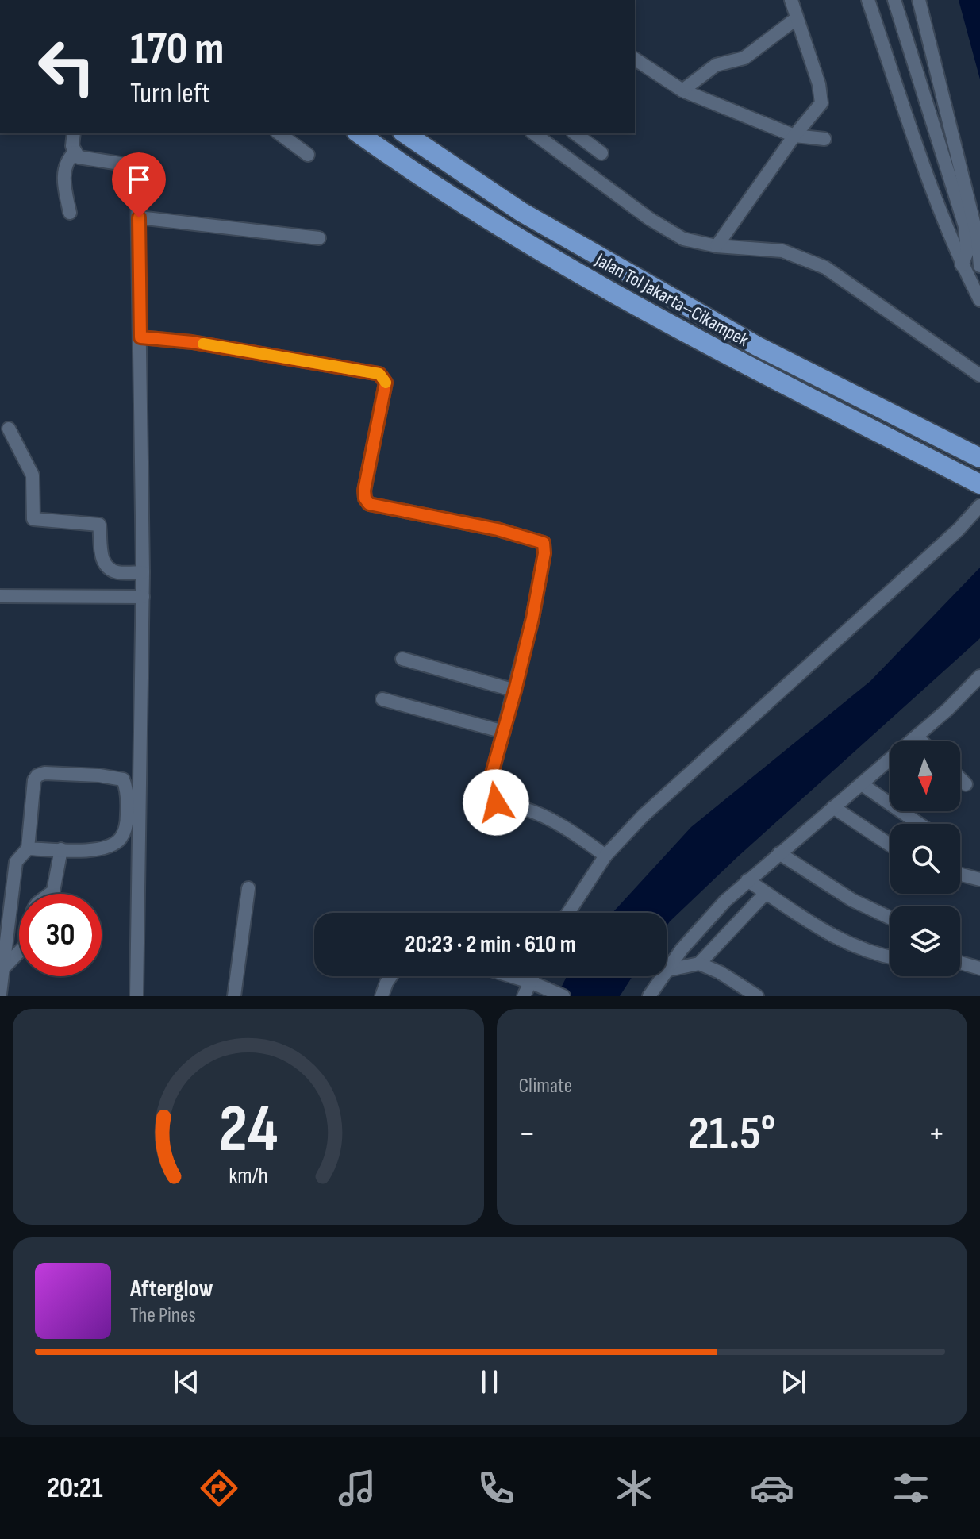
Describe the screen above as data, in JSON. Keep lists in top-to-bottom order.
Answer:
{
  "streets": {
    "highway": ["Jalan Tol Jakarta–Cikampek"]
  },
  "north": "bottom",
  "page": {
    "turn": ["170 m", "Turn left"],
    "limit": "30",
    "trip": "20:23 · 2 min · 610 m",
    "tile": "Climate",
    "heat": ["−", "21.5°", "+"],
    "song": ["Afterglow", "The Pines"],
    "tabs": "20:21",
    "gauge": ["24", "km/h"]
  }
}
